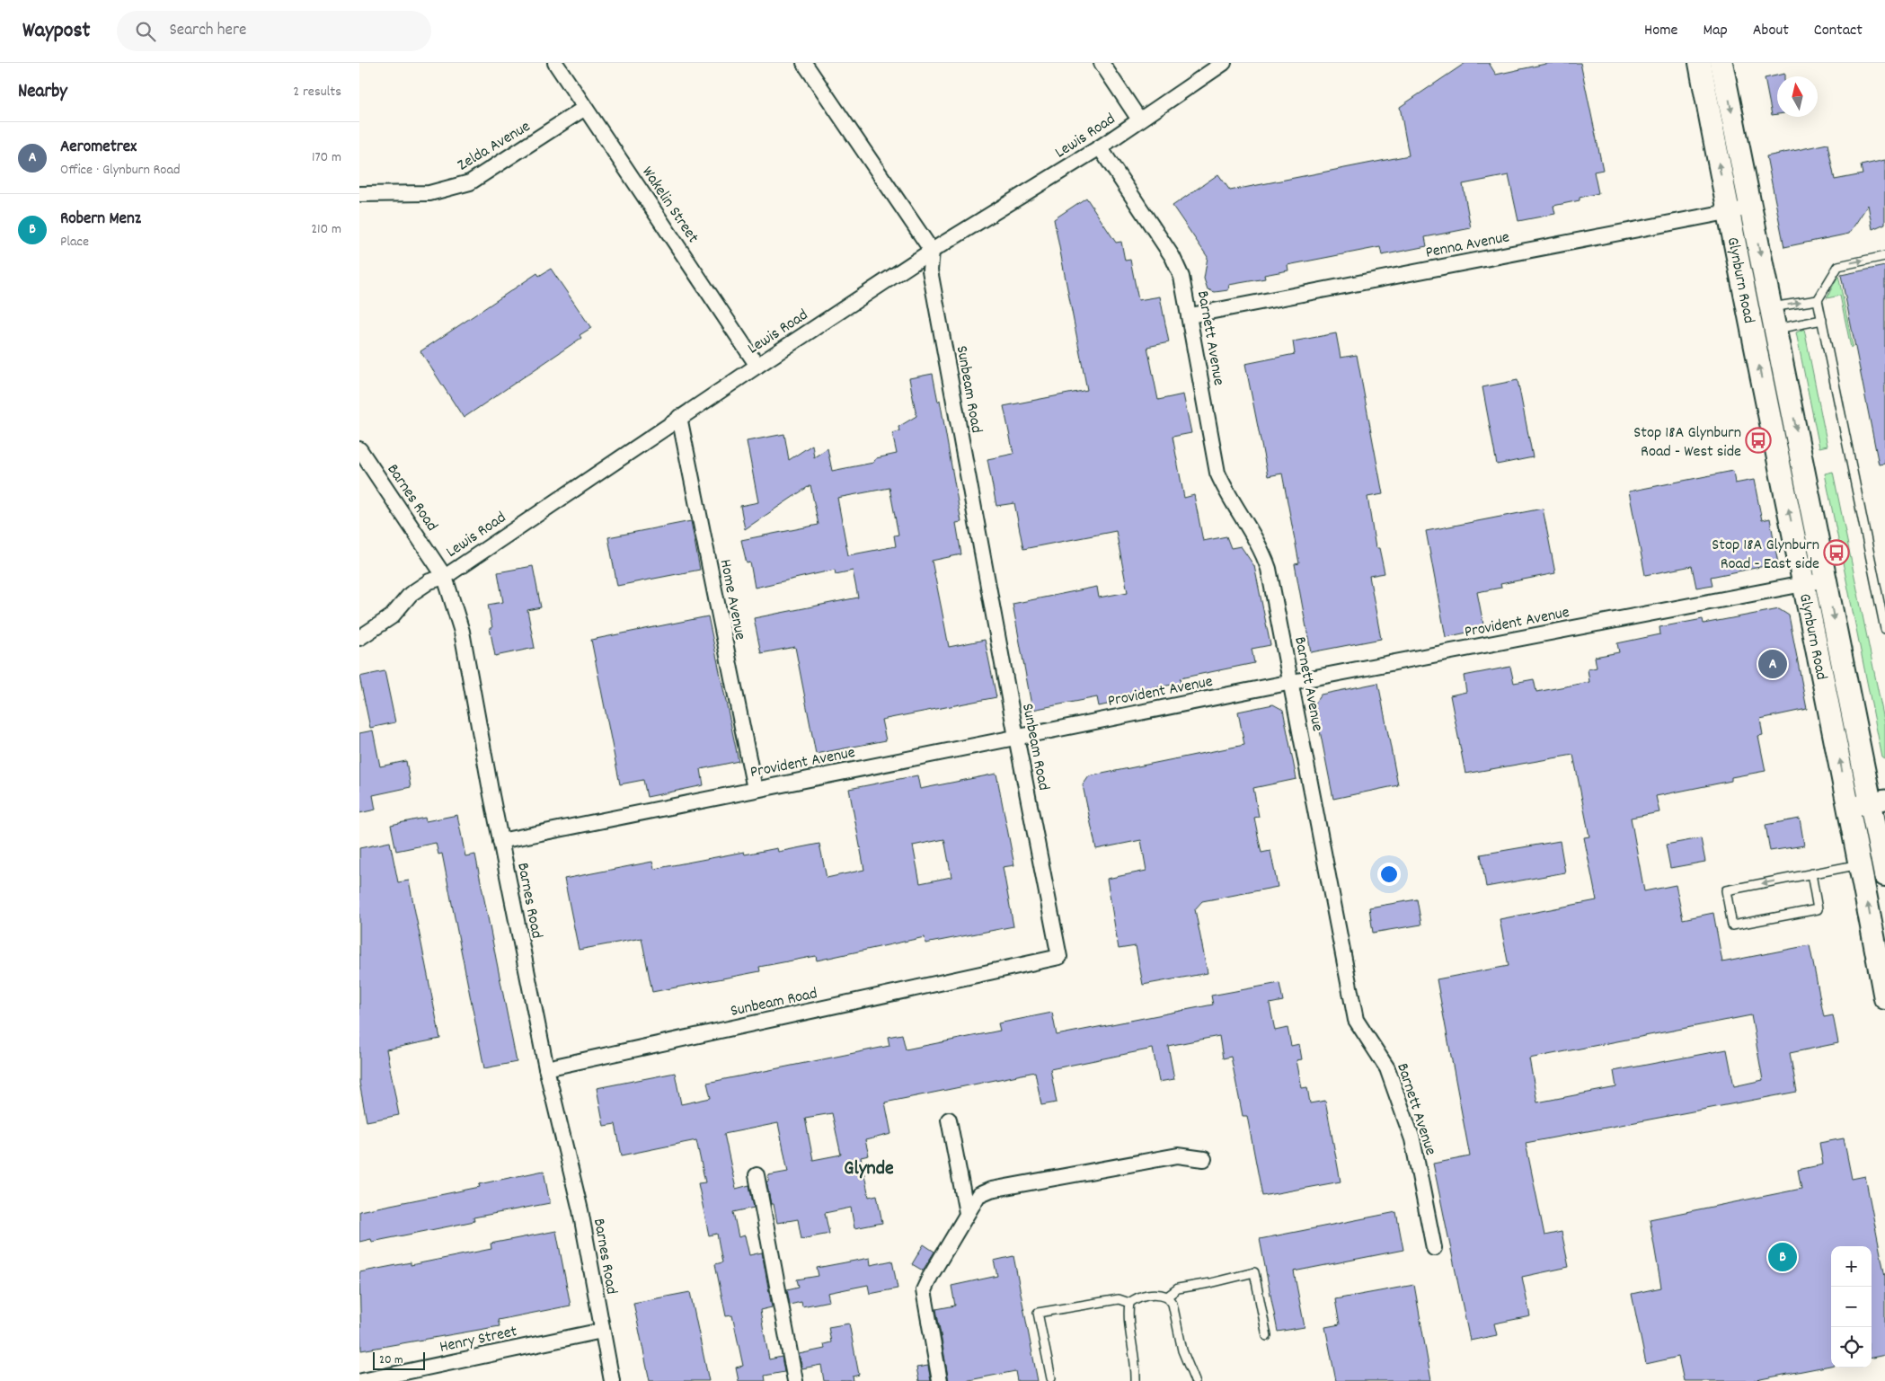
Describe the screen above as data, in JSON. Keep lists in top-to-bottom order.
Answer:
{
  "streets": {
    "main road": ["Glynburn Road"],
    "street": [
      "Lewis Road",
      "Zelda Avenue",
      "Wakelin Street",
      "Penna Avenue",
      "Barnett Avenue",
      "Sunbeam Road",
      "Barnes Road",
      "Home Avenue",
      "Provident Avenue",
      "Henry Street"
    ]
  },
  "crossings": [
    ["Lewis Road", "Wakelin Street"],
    ["Lewis Road", "Barnett Avenue"],
    ["Lewis Road", "Sunbeam Road"],
    ["Lewis Road", "Barnes Road"],
    ["Lewis Road", "Home Avenue"],
    ["Zelda Avenue", "Wakelin Street"],
    ["Penna Avenue", "Glynburn Road"],
    ["Penna Avenue", "Barnett Avenue"],
    ["Glynburn Road", "Provident Avenue"],
    ["Barnett Avenue", "Provident Avenue"],
    ["Sunbeam Road", "Barnes Road"],
    ["Sunbeam Road", "Provident Avenue"],
    ["Barnes Road", "Provident Avenue"],
    ["Barnes Road", "Henry Street"],
    ["Home Avenue", "Provident Avenue"]
  ],
  "districts": ["Glynde"],
  "places": {
    "bus stop": ["Stop 18A Glynburn Road - West side", "Stop 18A Glynburn Road - East side"]
  },
  "scale_bar": "20 m",
  "north": "top",
  "page": {
    "header": "Waypost",
    "search": "Search here",
    "nav": [
      "Home",
      "Map",
      "About",
      "Contact"
    ],
    "heading": ["Nearby", "2 results"],
    "list": [
      {
        "mark": "A",
        "name": "Aerometrex",
        "note": "Office · Glynburn Road",
        "value": "170 m"
      },
      {
        "mark": "B",
        "name": "Robern Menz",
        "note": "Place",
        "value": "210 m"
      }
    ],
    "pins": ["A", "B"],
    "map_buttons": ["+", "−"],
    "scale": "20 m"
  }
}
